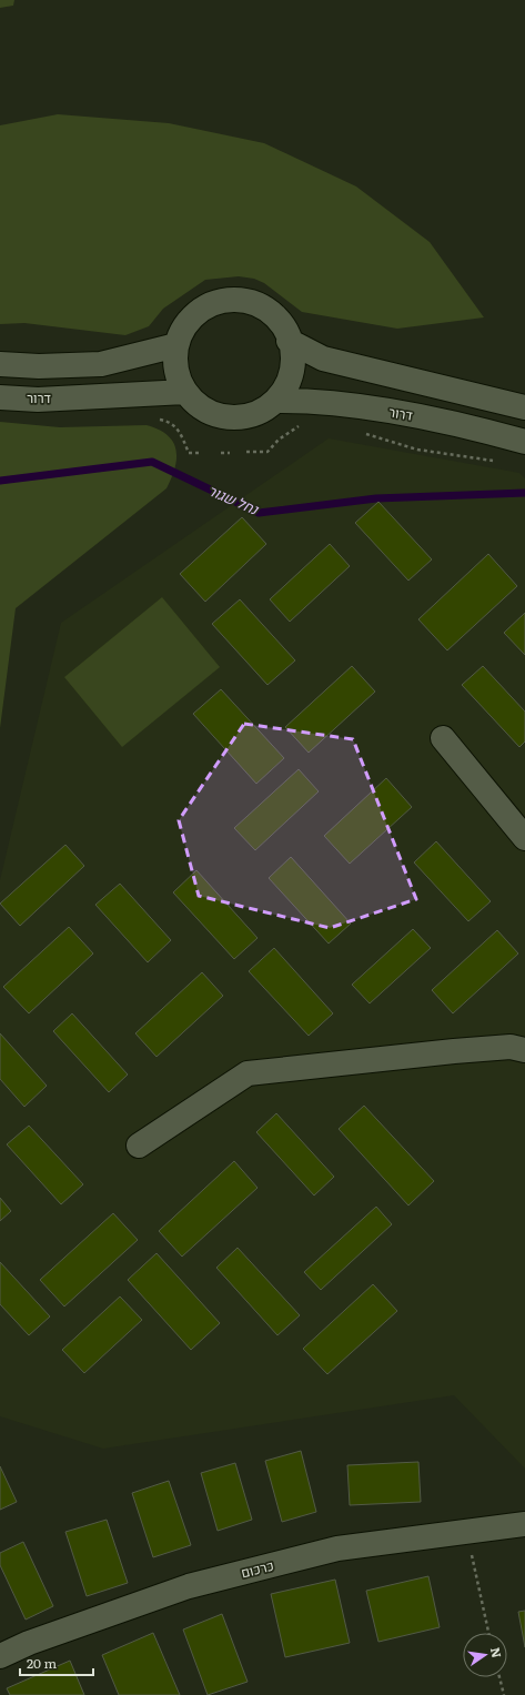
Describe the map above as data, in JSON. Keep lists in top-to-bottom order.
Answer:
{
  "streets": {
    "street": ["דרור", "כרכום"]
  },
  "water": ["נחל שגור"],
  "scale_bar": "20 m",
  "north": "right"
}
